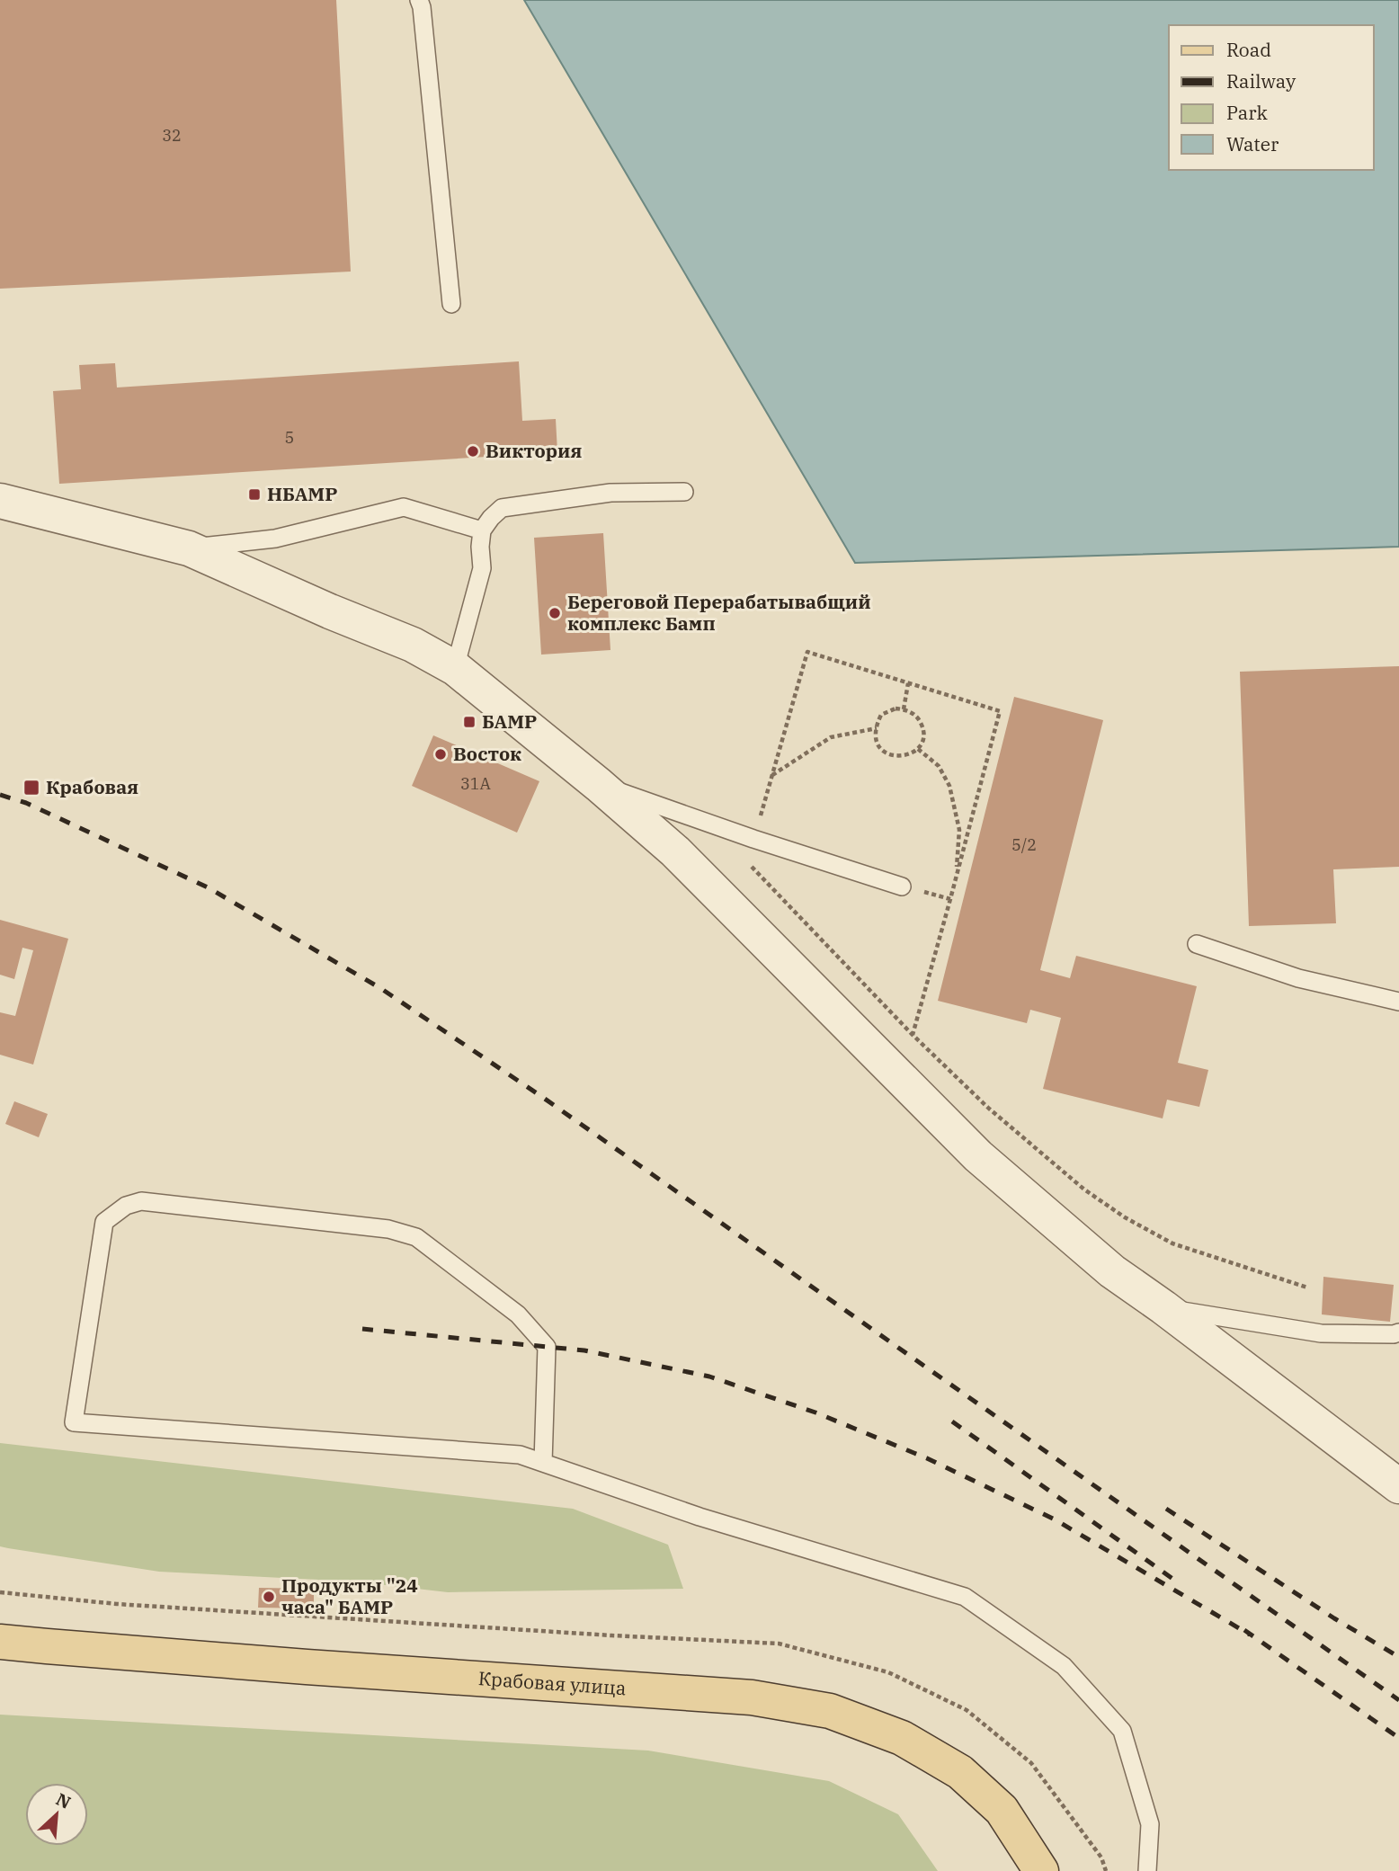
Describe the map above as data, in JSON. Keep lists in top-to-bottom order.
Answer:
{
  "streets": {
    "main road": ["Крабовая улица"]
  },
  "places": {
    "other": [
      "Виктория",
      "Береговой Перерабатывабщий комплекс Бамп",
      "Восток",
      "Продукты \"24 часа\" БАМР"
    ],
    "transit": ["НБАМР", "БАМР", "Крабовая"]
  },
  "house_numbers": [
    "32",
    "5",
    "31А",
    "5/2"
  ],
  "legend": [
    "Road",
    "Railway",
    "Park",
    "Water"
  ],
  "north": "top right"
}
